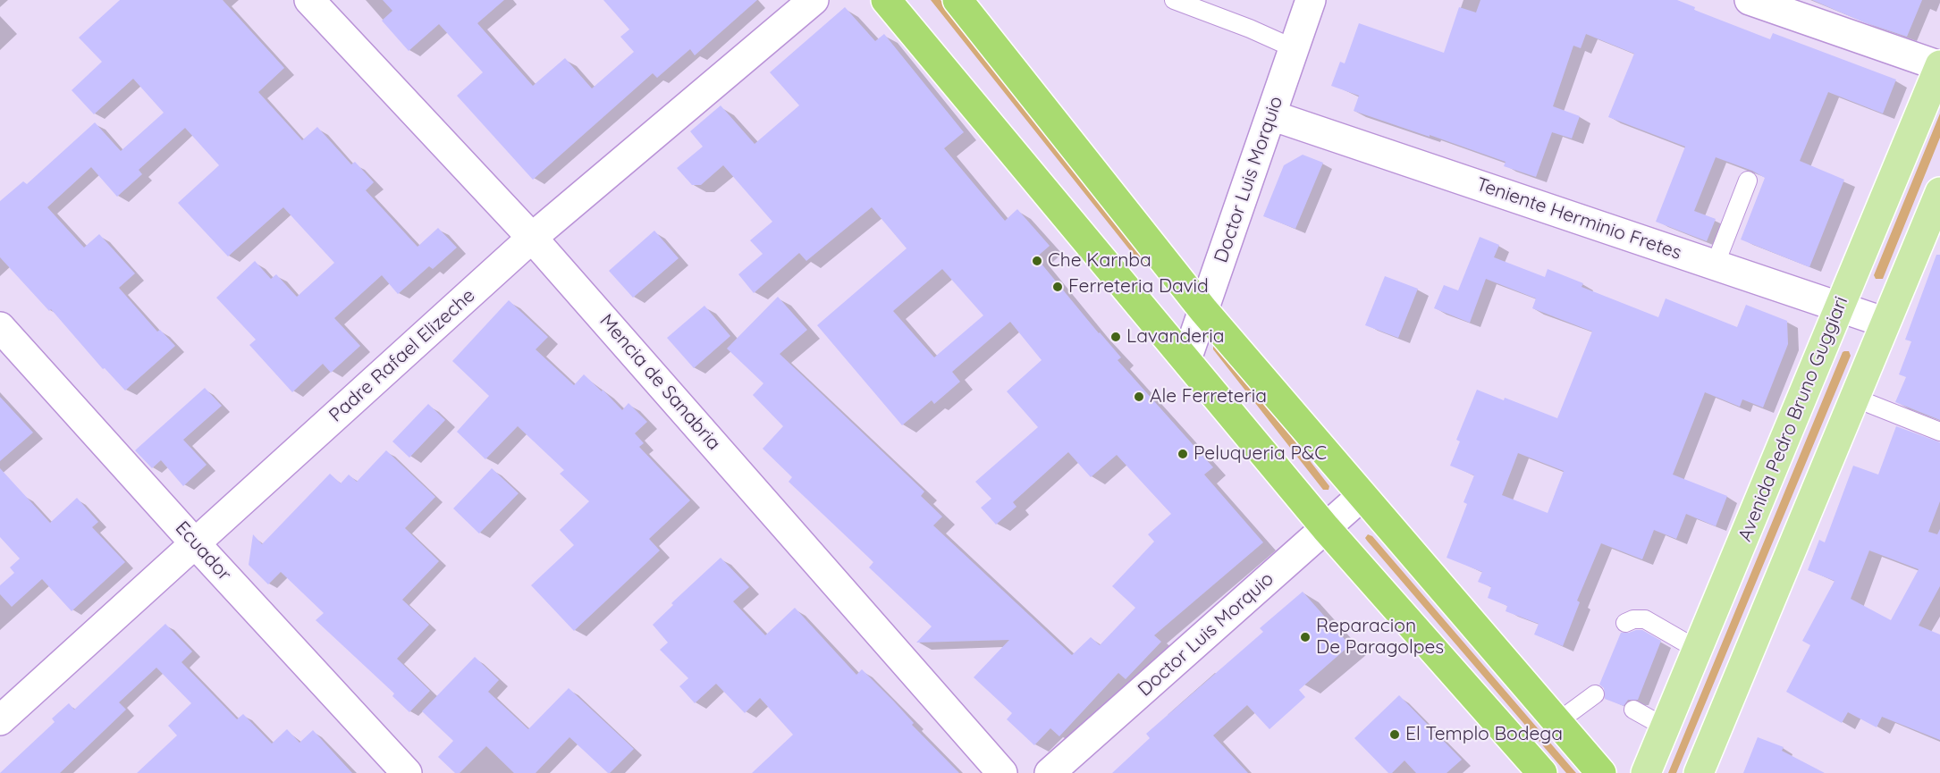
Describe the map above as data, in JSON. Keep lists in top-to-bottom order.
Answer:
{
  "streets": {
    "main road": ["Avenida Pedro Bruno Guggiari"],
    "street": [
      "Doctor Luis Morquio",
      "Teniente Herminio Fretes",
      "Padre Rafael Elizeche",
      "Mencia de Sanabria",
      "Ecuador"
    ]
  },
  "crossings": [
    ["Doctor Luis Morquio", "Teniente Herminio Fretes"],
    ["Teniente Herminio Fretes", "Avenida Pedro Bruno Guggiari"],
    ["Padre Rafael Elizeche", "Mencia de Sanabria"],
    ["Padre Rafael Elizeche", "Ecuador"]
  ],
  "places": [
    "Che Karnba",
    "Ferreteria David",
    "Lavanderia",
    "Ale Ferreteria",
    "Peluqueria P&C",
    "Reparacion De Paragolpes",
    "El Templo Bodega"
  ]
}
